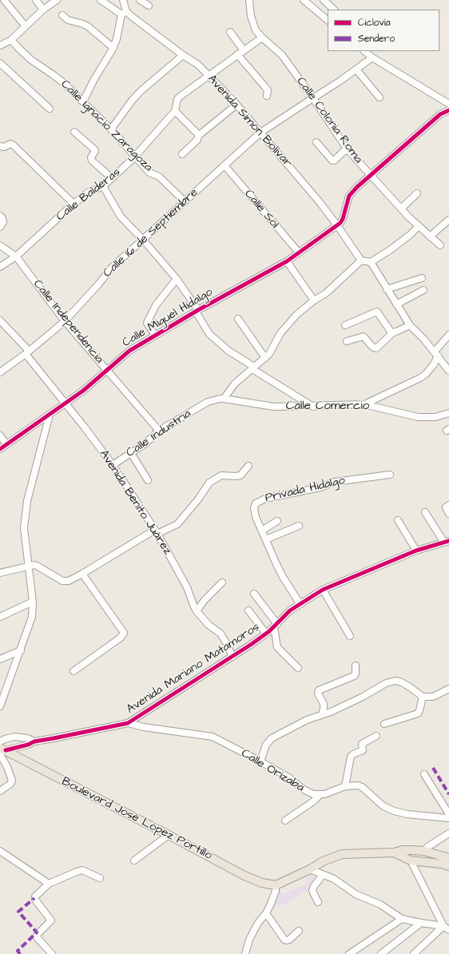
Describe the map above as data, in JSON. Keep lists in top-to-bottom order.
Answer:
{
  "streets": {
    "main road": ["Boulevard José López Portillo"],
    "street": [
      "Calle Colonia Roma",
      "Avenida Simón Bolívar",
      "Calle Ignacio Zaragoza",
      "Calle Balderas",
      "Calle Sol",
      "Calle 16 de Septiembre",
      "Calle Miguel Hidalgo",
      "Calle Independencia",
      "Calle Comercio",
      "Calle Industria",
      "Privada Hidalgo",
      "Avenida Benito Juárez",
      "Avenida Mariano Matamoros",
      "Calle Orizaba"
    ]
  },
  "crossings": [
    ["Calle Colonia Roma", "Calle Balderas"],
    ["Calle Colonia Roma", "Calle 16 de Septiembre"],
    ["Avenida Simón Bolívar", "Calle Balderas"],
    ["Avenida Simón Bolívar", "Calle 16 de Septiembre"],
    ["Avenida Simón Bolívar", "Calle Miguel Hidalgo"],
    ["Calle Ignacio Zaragoza", "Calle Balderas"],
    ["Calle Ignacio Zaragoza", "Calle 16 de Septiembre"],
    ["Calle Balderas", "Calle Independencia"],
    ["Calle Sol", "Calle 16 de Septiembre"],
    ["Calle Sol", "Calle Miguel Hidalgo"],
    ["Calle 16 de Septiembre", "Calle Independencia"],
    ["Calle 16 de Septiembre", "Avenida Benito Juárez"],
    ["Calle Miguel Hidalgo", "Calle Independencia"],
    ["Calle Miguel Hidalgo", "Avenida Benito Juárez"],
    ["Calle Independencia", "Calle Industria"],
    ["Calle Comercio", "Calle Industria"],
    ["Calle Industria", "Avenida Benito Juárez"],
    ["Privada Hidalgo", "Avenida Mariano Matamoros"],
    ["Avenida Benito Juárez", "Avenida Mariano Matamoros"],
    ["Avenida Mariano Matamoros", "Calle Orizaba"],
    ["Avenida Mariano Matamoros", "Boulevard José López Portillo"]
  ],
  "legend": ["Ciclovía", "Sendero"]
}
